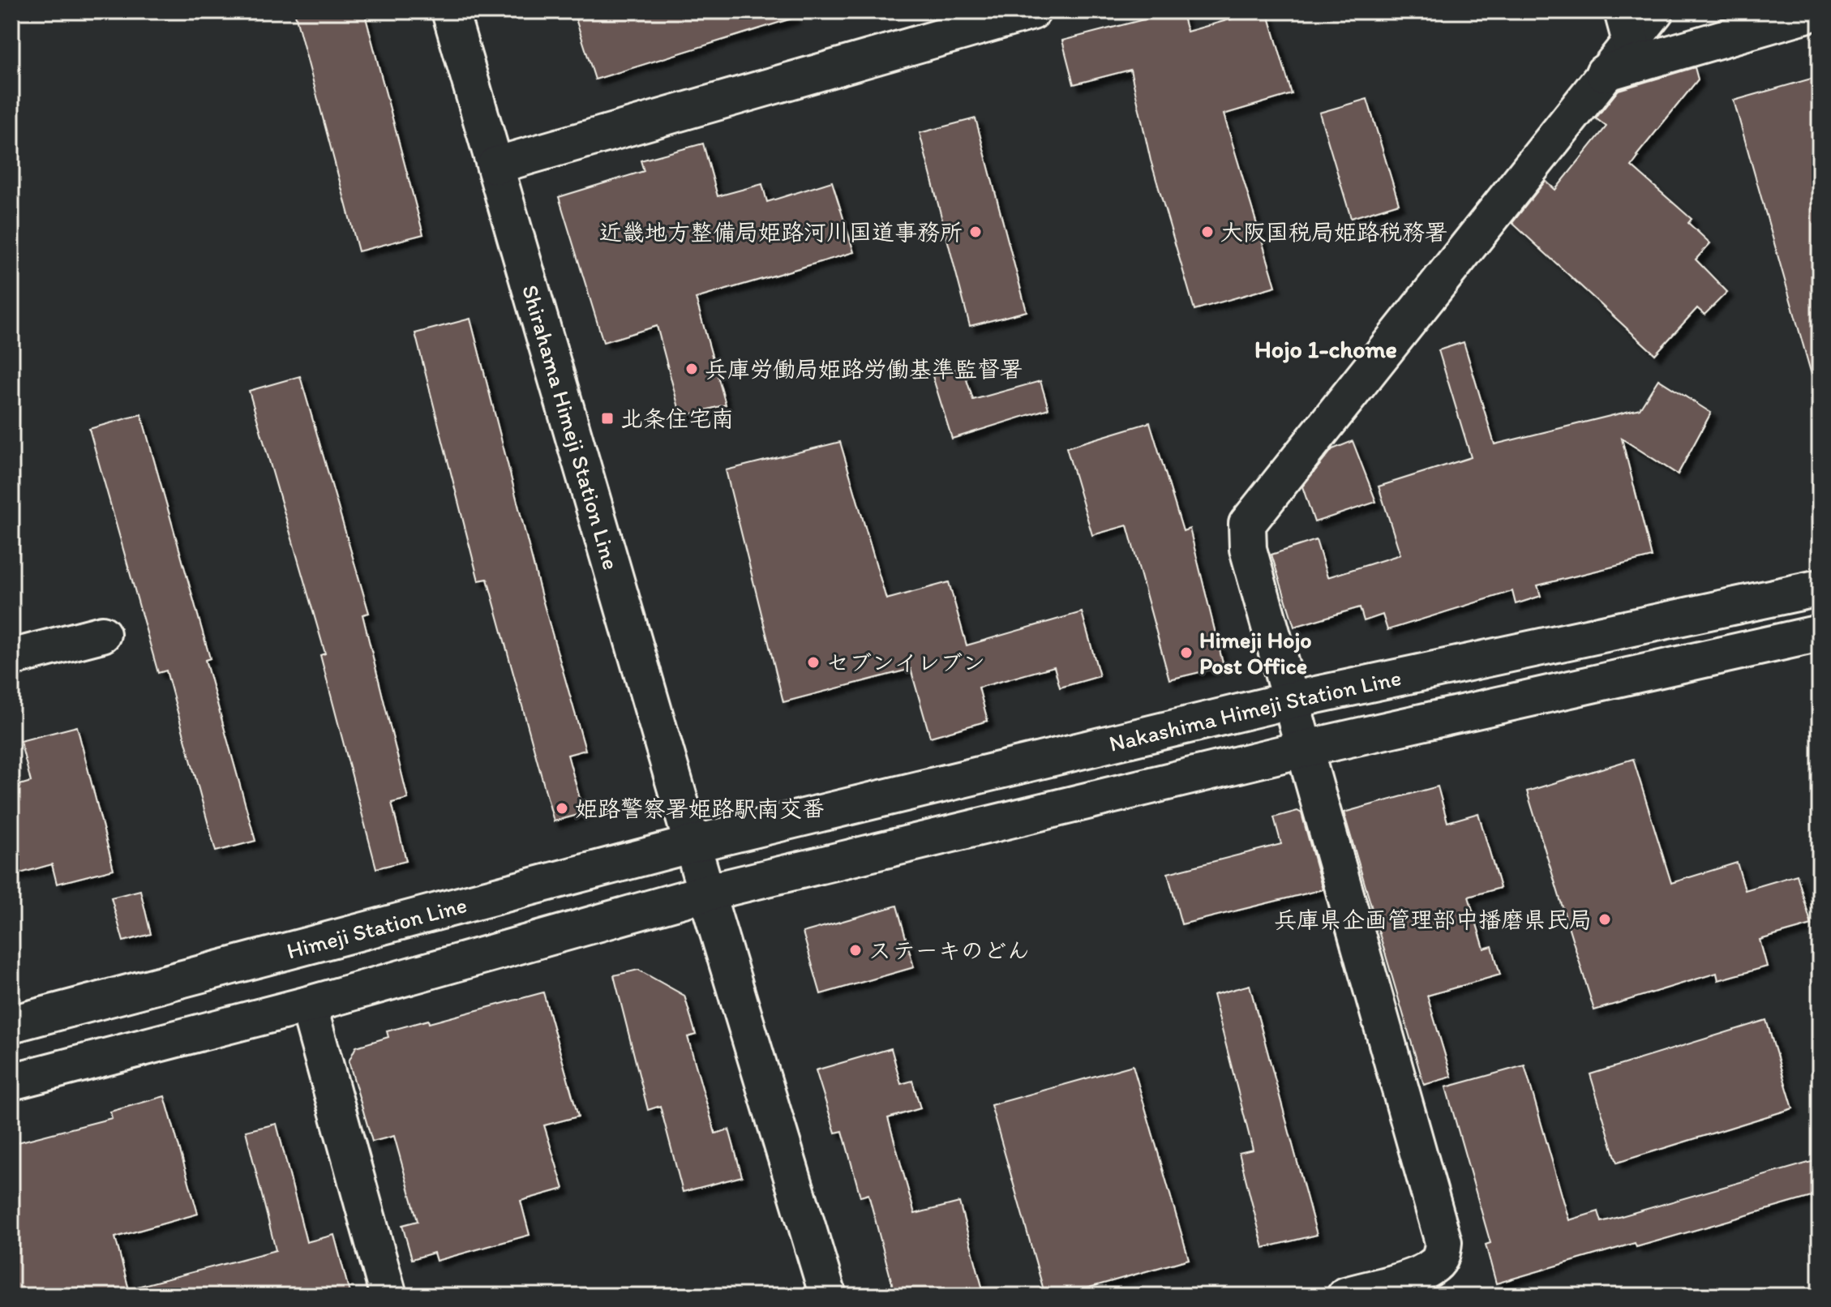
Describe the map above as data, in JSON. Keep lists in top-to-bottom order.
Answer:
{
  "streets": {
    "main road": ["Shirahama Himeji Station Line", "Nakashima Himeji Station Line", "Himeji Station Line"]
  },
  "crossings": [
    ["Shirahama Himeji Station Line", "Nakashima Himeji Station Line"],
    ["Shirahama Himeji Station Line", "Himeji Station Line"],
    ["Nakashima Himeji Station Line", "Himeji Station Line"]
  ],
  "districts": ["Hojo 1-chome"],
  "places": {
    "other": [
      "近畿地方整備局姫路河川国道事務所",
      "大阪国税局姫路税務署",
      "兵庫労働局姫路労働基準監督署",
      "Himeji Hojo Post Office",
      "セブンイレブン",
      "姫路警察署姫路駅南交番",
      "兵庫県企画管理部中播磨県民局",
      "ステーキのどん"
    ],
    "transit": ["北条住宅南"]
  }
}
